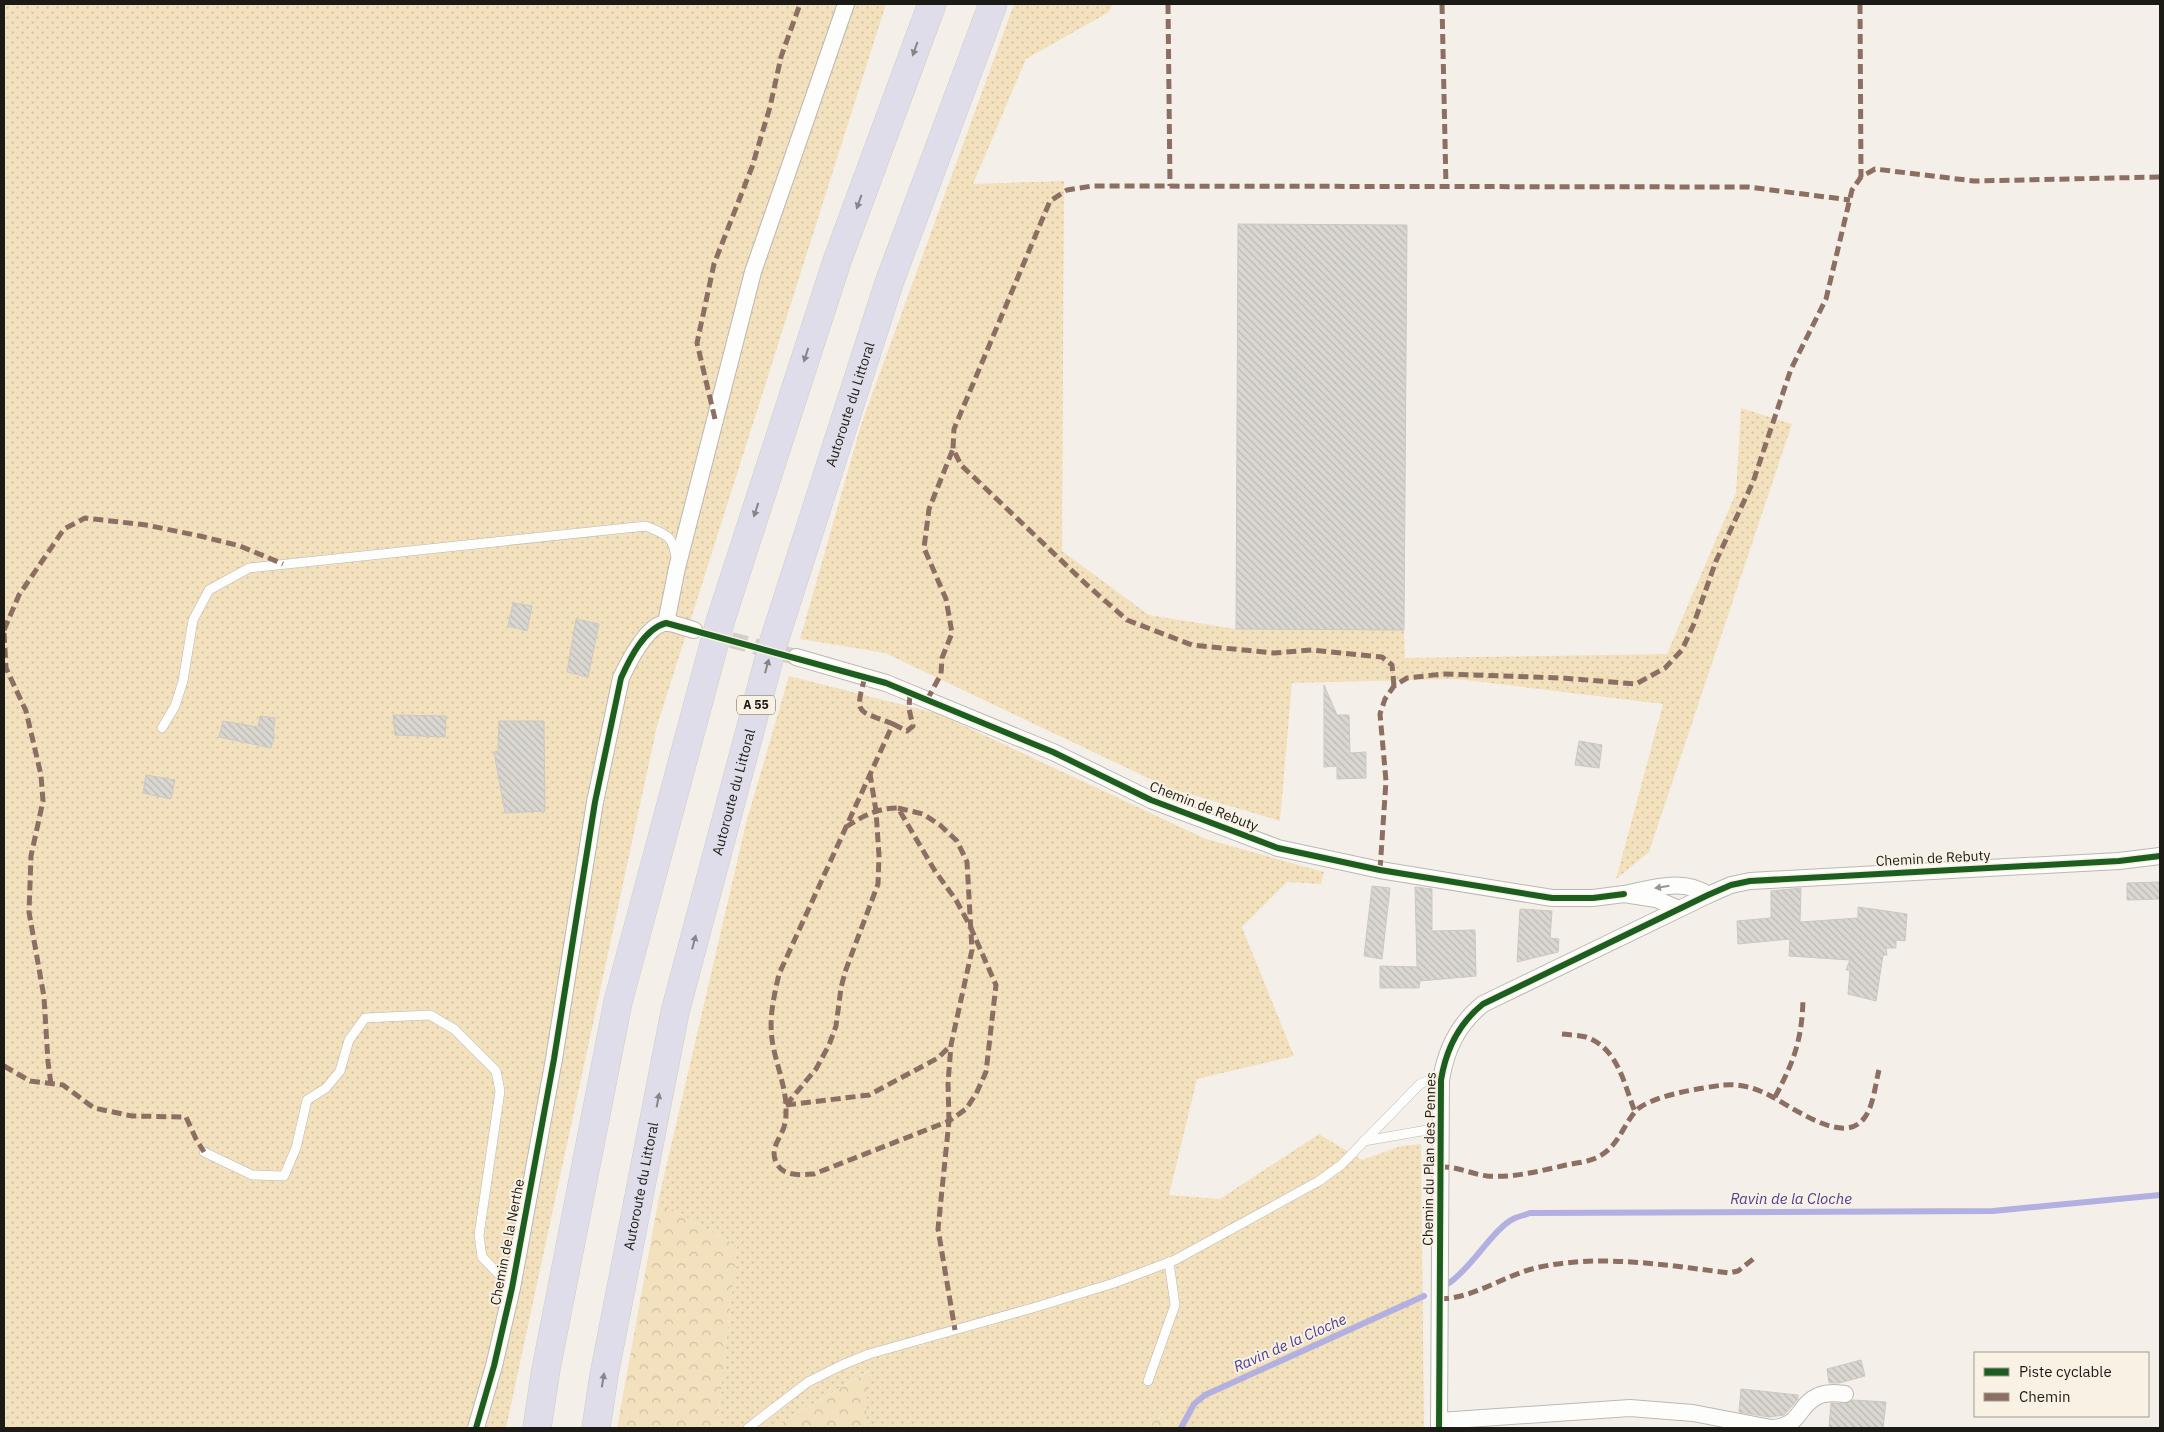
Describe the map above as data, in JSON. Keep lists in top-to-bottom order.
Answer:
{
  "streets": {
    "highway": ["Autoroute du Littoral", "A 55"],
    "street": ["Chemin de Rebuty", "Chemin du Plan des Pennes", "Chemin de la Nerthe"]
  },
  "crossings": [
    ["Chemin de Rebuty", "Chemin du Plan des Pennes"]
  ],
  "water": ["Ravin de la Cloche"],
  "legend": ["Piste cyclable", "Chemin"]
}
